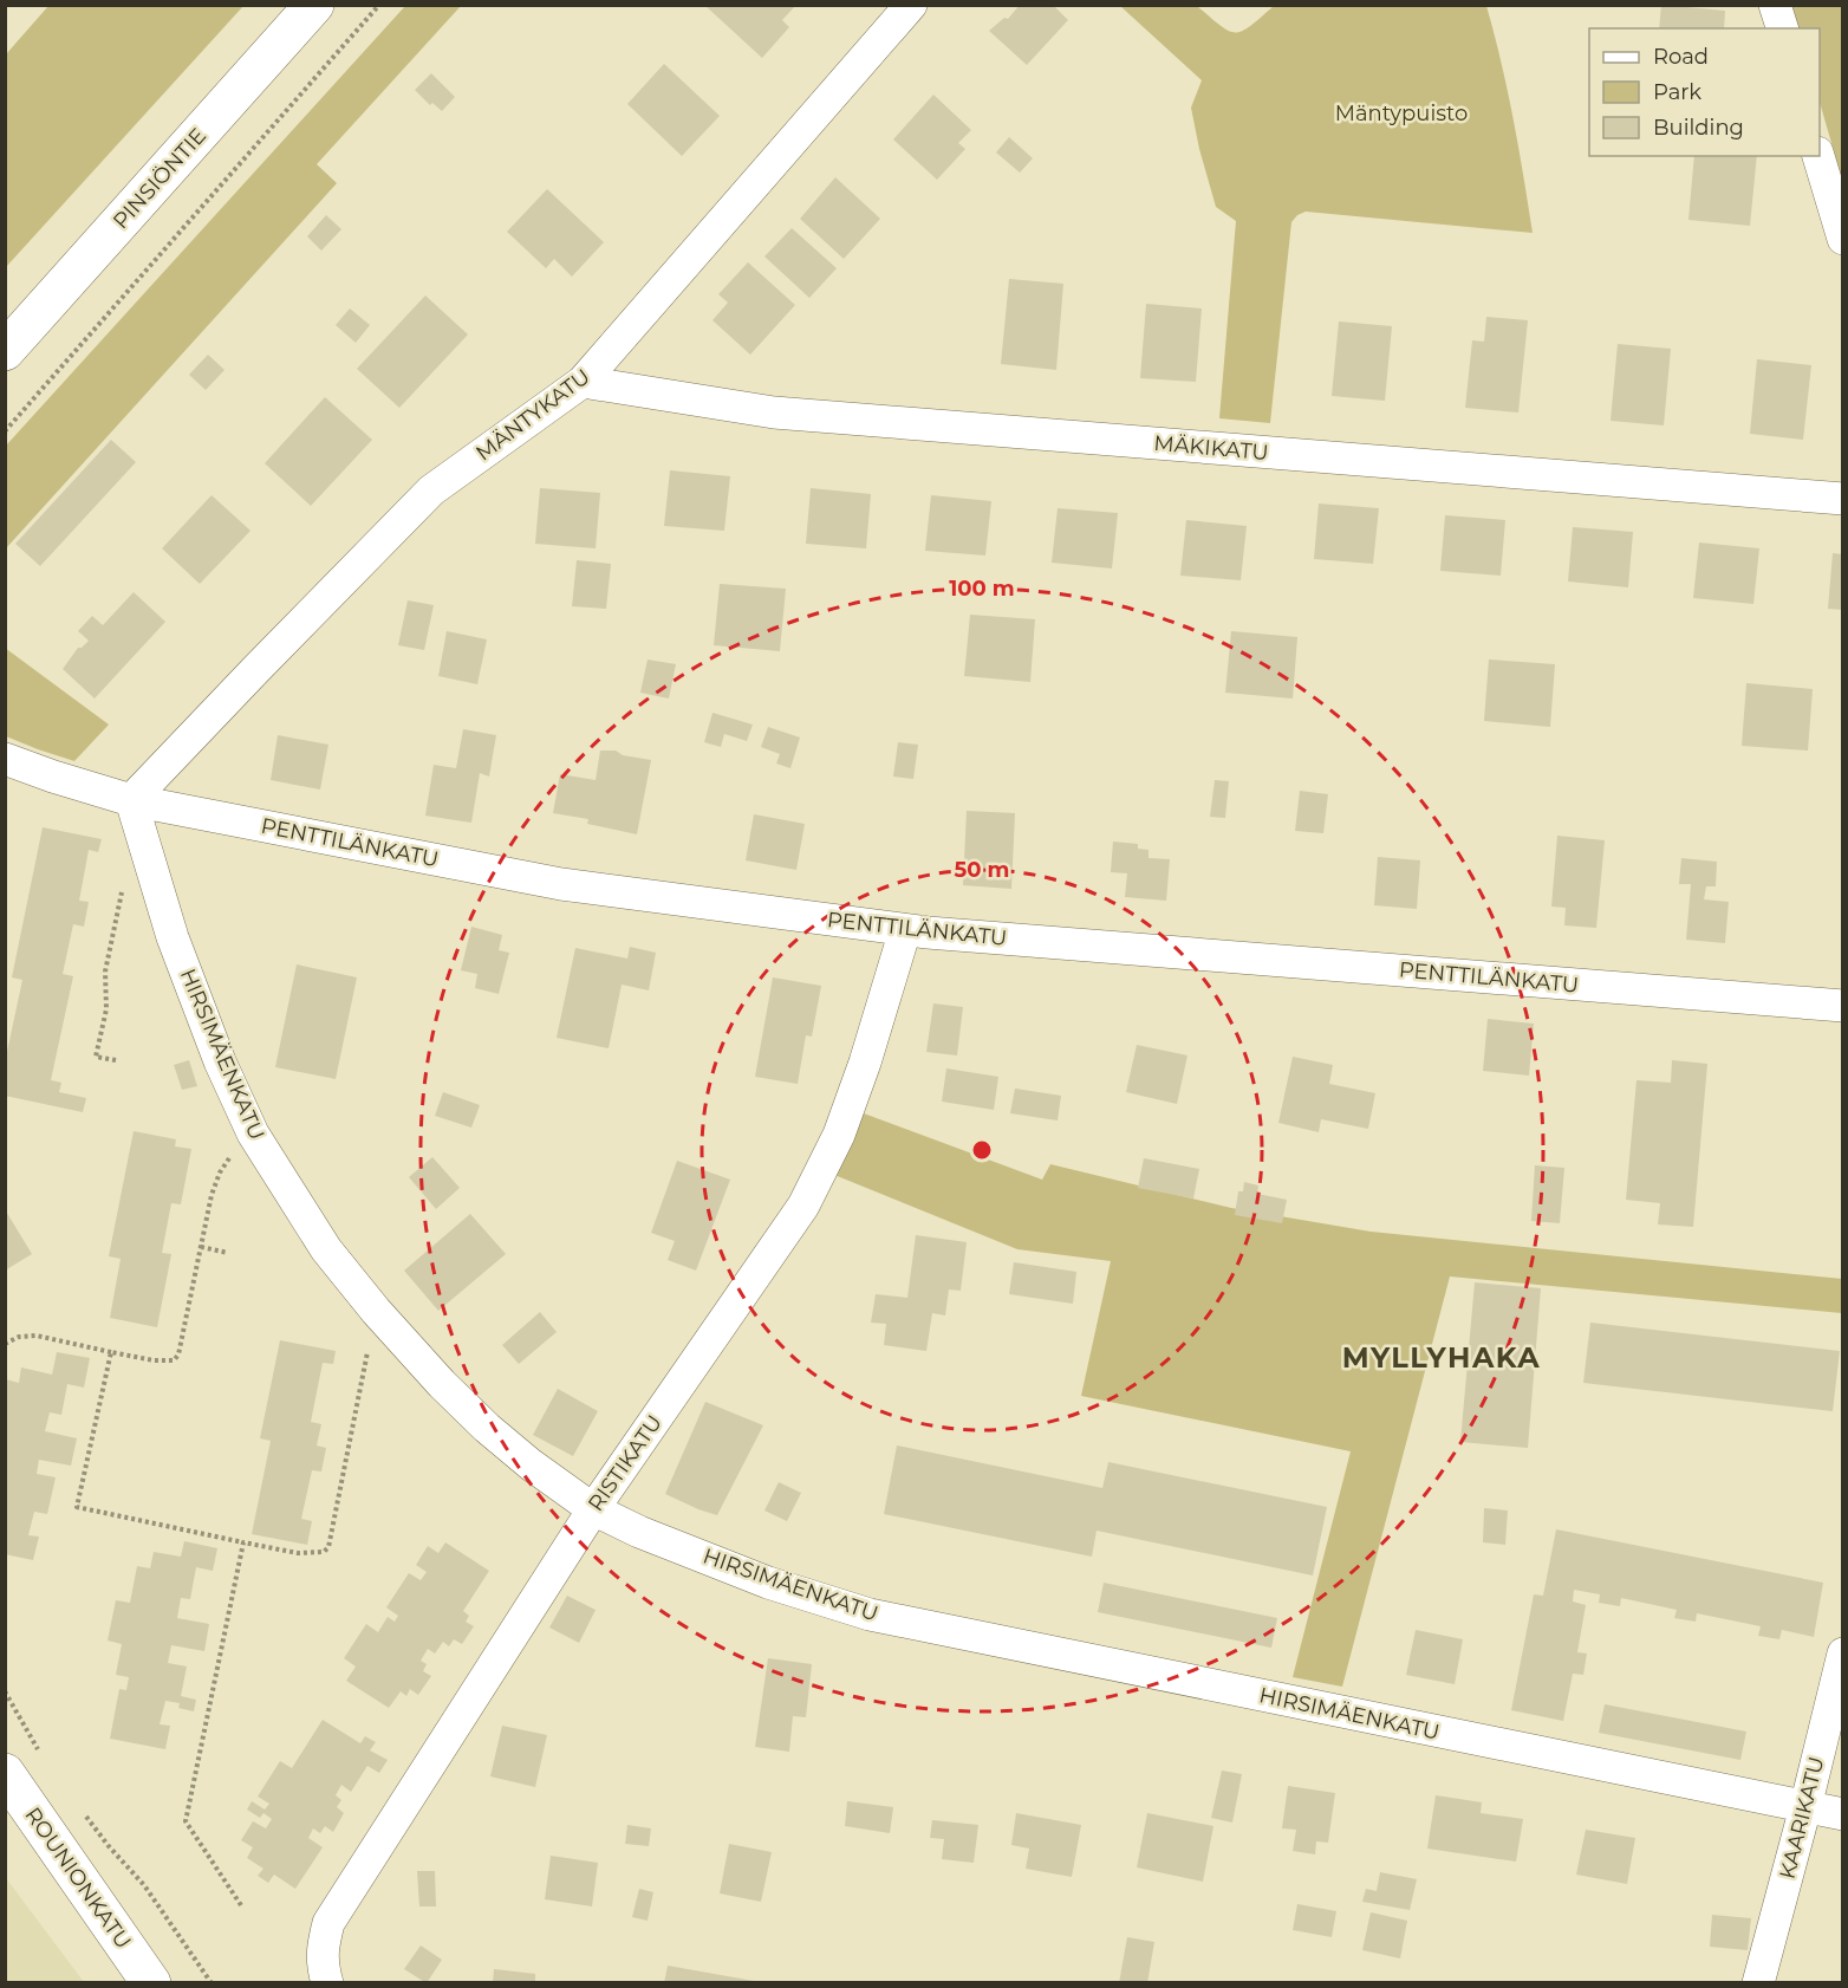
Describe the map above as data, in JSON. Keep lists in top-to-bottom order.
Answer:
{
  "streets": {
    "main road": ["PINSIÖNTIE", "ROUNIONKATU"],
    "street": [
      "MÄNTYKATU",
      "MÄKIKATU",
      "PENTTILÄNKATU",
      "HIRSIMÄENKATU",
      "RISTIKATU",
      "KAARIKATU"
    ]
  },
  "crossings": [
    ["MÄNTYKATU", "MÄKIKATU"],
    ["MÄNTYKATU", "PENTTILÄNKATU"],
    ["MÄNTYKATU", "HIRSIMÄENKATU"],
    ["PENTTILÄNKATU", "HIRSIMÄENKATU"],
    ["PENTTILÄNKATU", "RISTIKATU"],
    ["HIRSIMÄENKATU", "RISTIKATU"],
    ["HIRSIMÄENKATU", "KAARIKATU"]
  ],
  "districts": ["MYLLYHAKA"],
  "parks": ["Mäntypuisto"],
  "legend": ["Road", "Park", "Building"],
  "rings": ["100 m", "50 m"]
}
